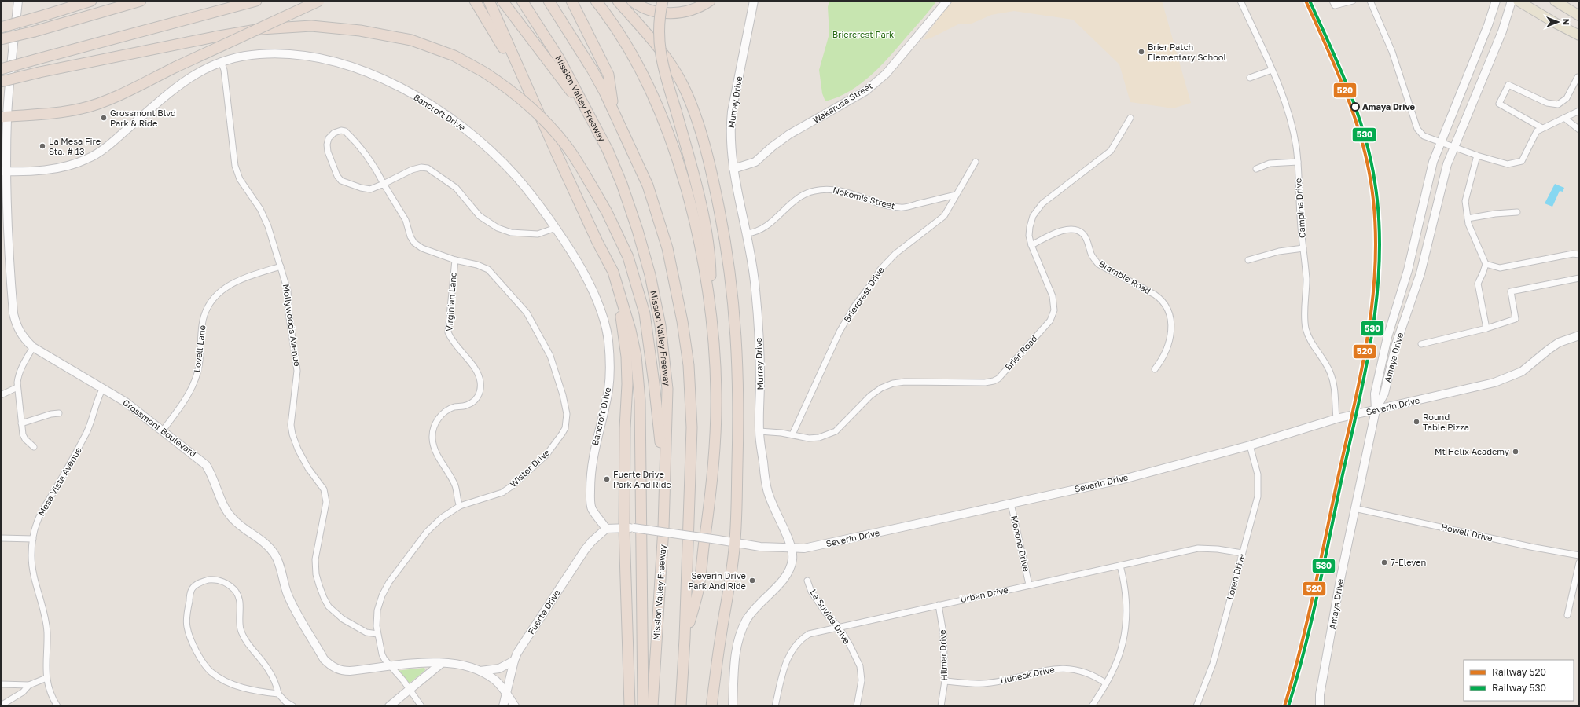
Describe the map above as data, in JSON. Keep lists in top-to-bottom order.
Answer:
{
  "streets": {
    "highway": ["Mission Valley Freeway"],
    "main road": [
      "Murray Drive",
      "Wakarusa Street",
      "Bancroft Drive",
      "Amaya Drive",
      "Severin Drive",
      "Grossmont Boulevard",
      "Fuerte Drive"
    ],
    "street": [
      "Nokomis Street",
      "Campina Drive",
      "Bramble Road",
      "Briercrest Drive",
      "Virginian Lane",
      "Mollywoods Avenue",
      "Lovell Lane",
      "Brier Road",
      "Wister Drive",
      "Mesa Vista Avenue",
      "Howell Drive",
      "Monona Drive",
      "Loren Drive",
      "Urban Drive",
      "La Suvida Drive",
      "Hilmer Drive",
      "Huneck Drive"
    ]
  },
  "crossings": [
    ["Murray Drive", "Wakarusa Street"],
    ["Murray Drive", "Nokomis Street"],
    ["Murray Drive", "Brier Road"],
    ["Murray Drive", "Severin Drive"],
    ["Bancroft Drive", "Mollywoods Avenue"],
    ["Bancroft Drive", "Severin Drive"],
    ["Bancroft Drive", "Grossmont Boulevard"],
    ["Bancroft Drive", "Fuerte Drive"],
    ["Nokomis Street", "Briercrest Drive"],
    ["Campina Drive", "Severin Drive"],
    ["Bramble Road", "Brier Road"],
    ["Briercrest Drive", "Brier Road"],
    ["Virginian Lane", "Wister Drive"],
    ["Mollywoods Avenue", "Lovell Lane"],
    ["Mollywoods Avenue", "Wister Drive"],
    ["Lovell Lane", "Grossmont Boulevard"],
    ["Amaya Drive", "Severin Drive"],
    ["Amaya Drive", "Howell Drive"],
    ["Severin Drive", "Monona Drive"],
    ["Severin Drive", "Loren Drive"],
    ["Severin Drive", "Fuerte Drive"],
    ["Grossmont Boulevard", "Wister Drive"],
    ["Grossmont Boulevard", "Mesa Vista Avenue"],
    ["Grossmont Boulevard", "Fuerte Drive"],
    ["Monona Drive", "Urban Drive"],
    ["Loren Drive", "Urban Drive"],
    ["Urban Drive", "La Suvida Drive"],
    ["Urban Drive", "Hilmer Drive"],
    ["Hilmer Drive", "Huneck Drive"]
  ],
  "parks": ["Briercrest Park"],
  "places": [
    "Brier Patch Elementary School",
    "Amaya Drive",
    "Grossmont Blvd Park & Ride",
    "La Mesa Fire Sta. # 13",
    "Round Table Pizza",
    "Mt Helix Academy",
    "Fuerte Drive Park And Ride",
    "7-Eleven",
    "Severin Drive Park And Ride"
  ],
  "lines": ["rail line 520", "rail line 530"],
  "legend": ["Railway 520", "Railway 530"],
  "north": "right"
}
